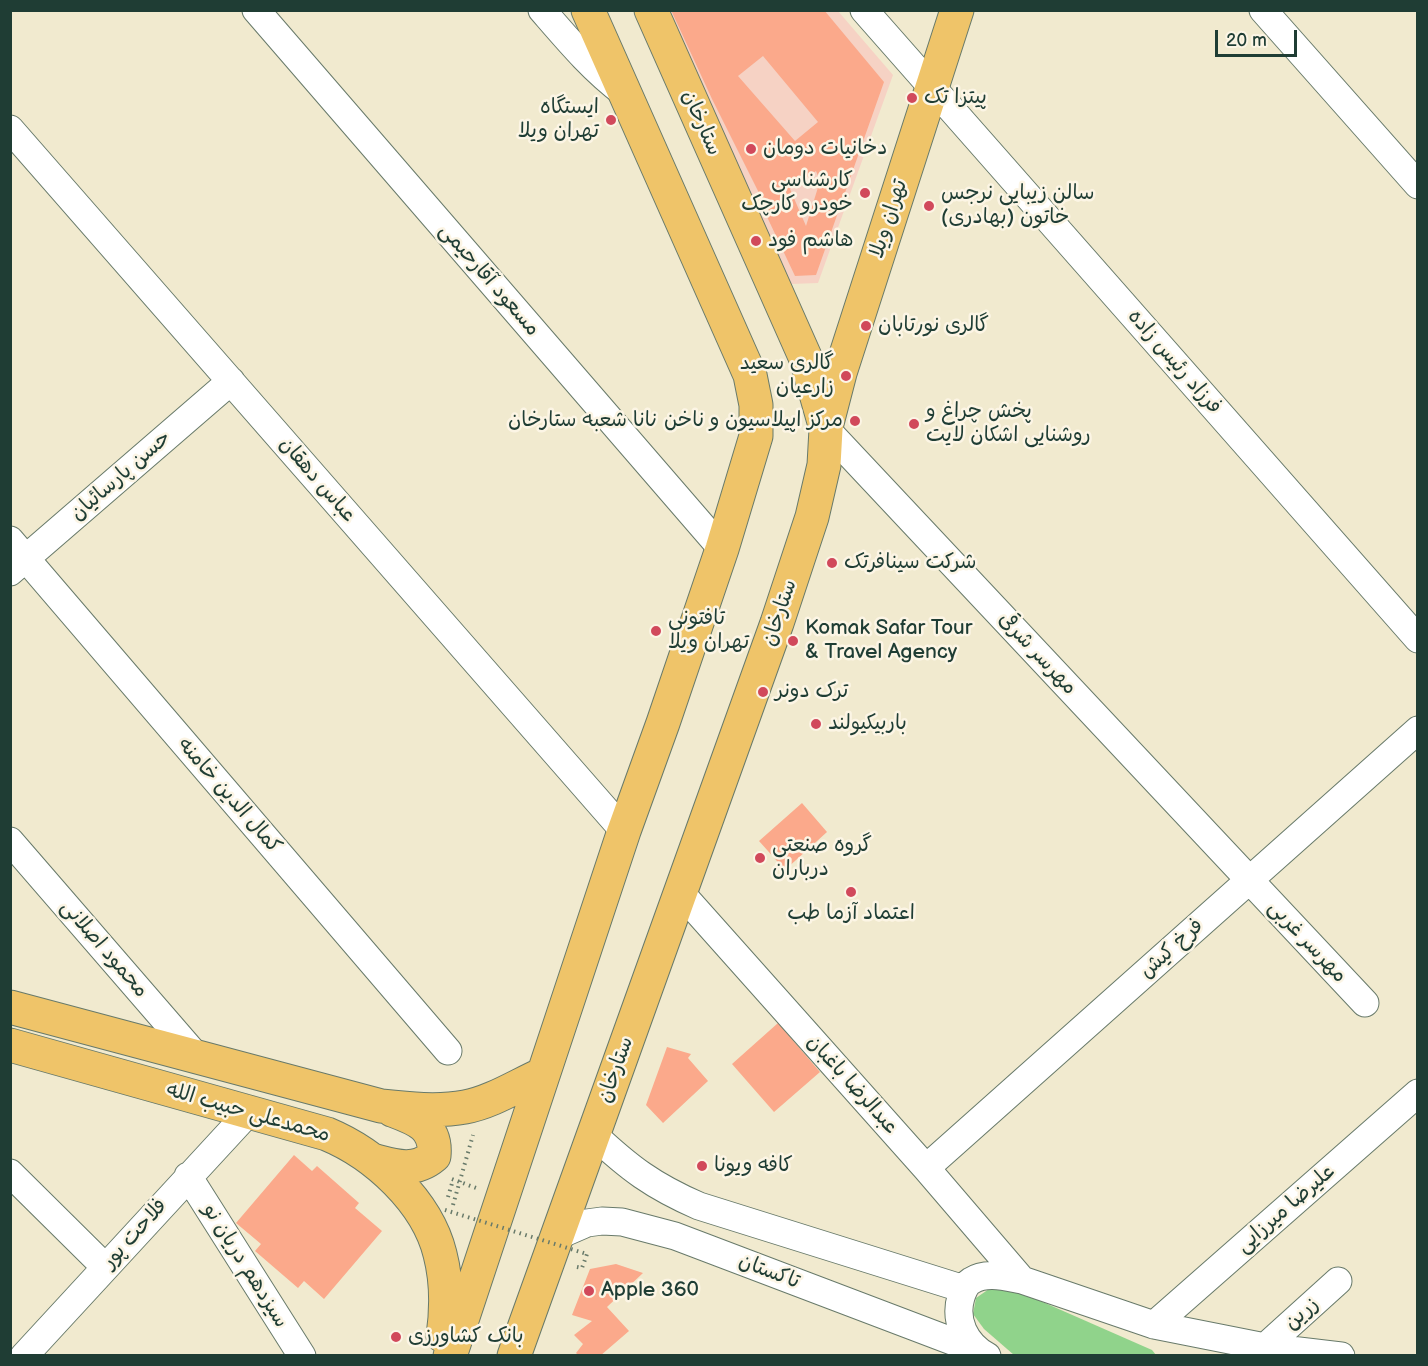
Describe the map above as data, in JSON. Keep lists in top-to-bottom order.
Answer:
{
  "streets": {
    "main road": ["ستارخان", "تهران ویلا", "محمدعلی حبیب الله"],
    "street": [
      "مسعود آقارحیمی",
      "فرزاد رئیس زاده",
      "حسن پارسائیان",
      "عباس دهقان",
      "مهرسر شرقی",
      "کمال الدین خامنه",
      "مهرسر غربی",
      "محمود اصلانی",
      "فرخ کیش",
      "عبدالرضا باغبان",
      "علیرضا میرزایی",
      "فلاحت پور",
      "سیزدهم دریان نو",
      "تاکستان",
      "زرین"
    ]
  },
  "crossings": [
    ["ستارخان", "تهران ویلا"],
    ["ستارخان", "مهرسر شرقی"],
    ["ستارخان", "عبدالرضا باغبان"],
    ["ستارخان", "تاکستان"],
    ["تهران ویلا", "فرزاد رئیس زاده"],
    ["تهران ویلا", "مهرسر شرقی"],
    ["حسن پارسائیان", "عباس دهقان"],
    ["حسن پارسائیان", "کمال الدین خامنه"],
    ["مهرسر شرقی", "مهرسر غربی"],
    ["مهرسر شرقی", "فرخ کیش"],
    ["مهرسر غربی", "فرخ کیش"],
    ["محمود اصلانی", "محمدعلی حبیب الله"],
    ["فرخ کیش", "عبدالرضا باغبان"],
    ["محمدعلی حبیب الله", "فلاحت پور"],
    ["فلاحت پور", "سیزدهم دریان نو"]
  ],
  "places": [
    "پیتزا تک",
    "ایستگاه تهران ویلا",
    "دخانیات دومان",
    "کارشناسی خودرو کارچک",
    "سالن زیبایی نرجس خاتون (بهادری)",
    "هاشم فود",
    "گالری نورتابان",
    "گالری سعید زارعیان",
    "مرکز اپیلاسیون و ناخن نانا شعبه ستارخان",
    "پخش چراغ و روشنایی اشکان لایت",
    "شرکت سینافرتک",
    "تافتونی تهران ویلا",
    "Komak Safar Tour & Travel Agency",
    "ترک دونر",
    "باربیکیولند",
    "گروه صنعتی درباران",
    "اعتماد آزما طب",
    "کافه ویونا",
    "Apple 360",
    "بانک کشاورزی"
  ],
  "scale_bar": "20 m"
}
